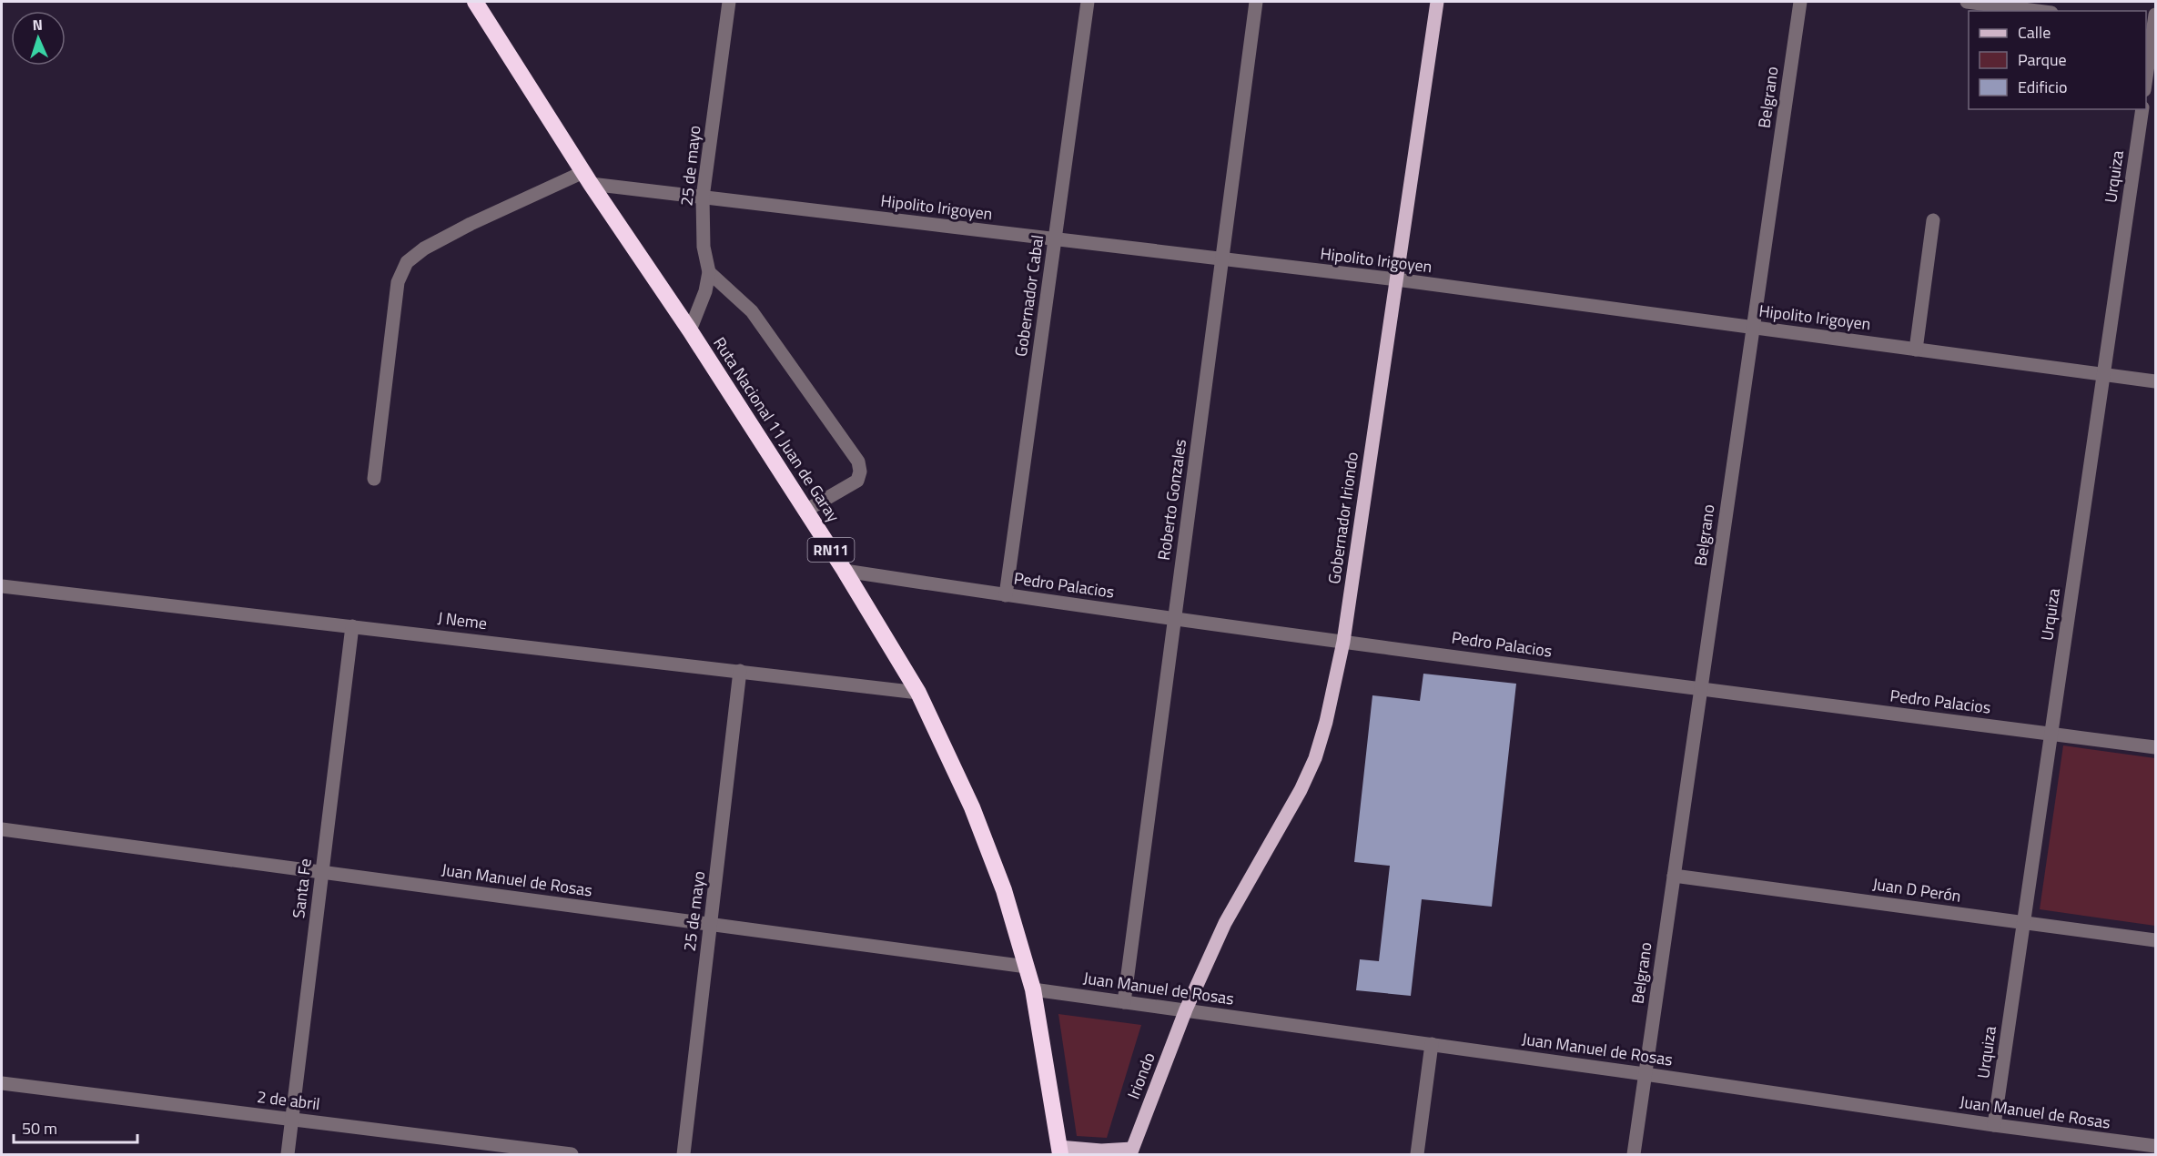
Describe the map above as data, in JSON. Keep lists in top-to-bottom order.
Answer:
{
  "streets": {
    "highway": ["Ruta Nacional 11 Juan de Garay", "RN11"],
    "main road": ["Gobernador Iriondo", "Iriondo"],
    "street": [
      "Belgrano",
      "25 de mayo",
      "Urquiza",
      "Hipolito Irigoyen",
      "Gobernador Cabal",
      "Roberto Gonzales",
      "Pedro Palacios",
      "J Neme",
      "Juan Manuel de Rosas",
      "Santa Fe",
      "Juan D Perón",
      "2 de abril"
    ]
  },
  "crossings": [
    ["Belgrano", "Hipolito Irigoyen"],
    ["Belgrano", "Pedro Palacios"],
    ["Belgrano", "Juan Manuel de Rosas"],
    ["Belgrano", "Juan D Perón"],
    ["25 de mayo", "Hipolito Irigoyen"],
    ["25 de mayo", "Ruta Nacional 11 Juan de Garay"],
    ["25 de mayo", "J Neme"],
    ["25 de mayo", "Juan Manuel de Rosas"],
    ["Urquiza", "Hipolito Irigoyen"],
    ["Urquiza", "Pedro Palacios"],
    ["Urquiza", "Juan Manuel de Rosas"],
    ["Urquiza", "Juan D Perón"],
    ["Hipolito Irigoyen", "Gobernador Cabal"],
    ["Hipolito Irigoyen", "Ruta Nacional 11 Juan de Garay"],
    ["Hipolito Irigoyen", "Roberto Gonzales"],
    ["Hipolito Irigoyen", "Gobernador Iriondo"],
    ["Gobernador Cabal", "Pedro Palacios"],
    ["Ruta Nacional 11 Juan de Garay", "Pedro Palacios"],
    ["Ruta Nacional 11 Juan de Garay", "J Neme"],
    ["Ruta Nacional 11 Juan de Garay", "Juan Manuel de Rosas"],
    ["Roberto Gonzales", "Pedro Palacios"],
    ["Roberto Gonzales", "Juan Manuel de Rosas"],
    ["Gobernador Iriondo", "Pedro Palacios"],
    ["Gobernador Iriondo", "Juan Manuel de Rosas"],
    ["Gobernador Iriondo", "Iriondo"],
    ["J Neme", "Santa Fe"],
    ["Juan Manuel de Rosas", "Santa Fe"],
    ["Juan Manuel de Rosas", "Iriondo"],
    ["Santa Fe", "2 de abril"]
  ],
  "legend": ["Calle", "Parque", "Edificio"],
  "scale_bar": "50 m",
  "north": "top"
}
